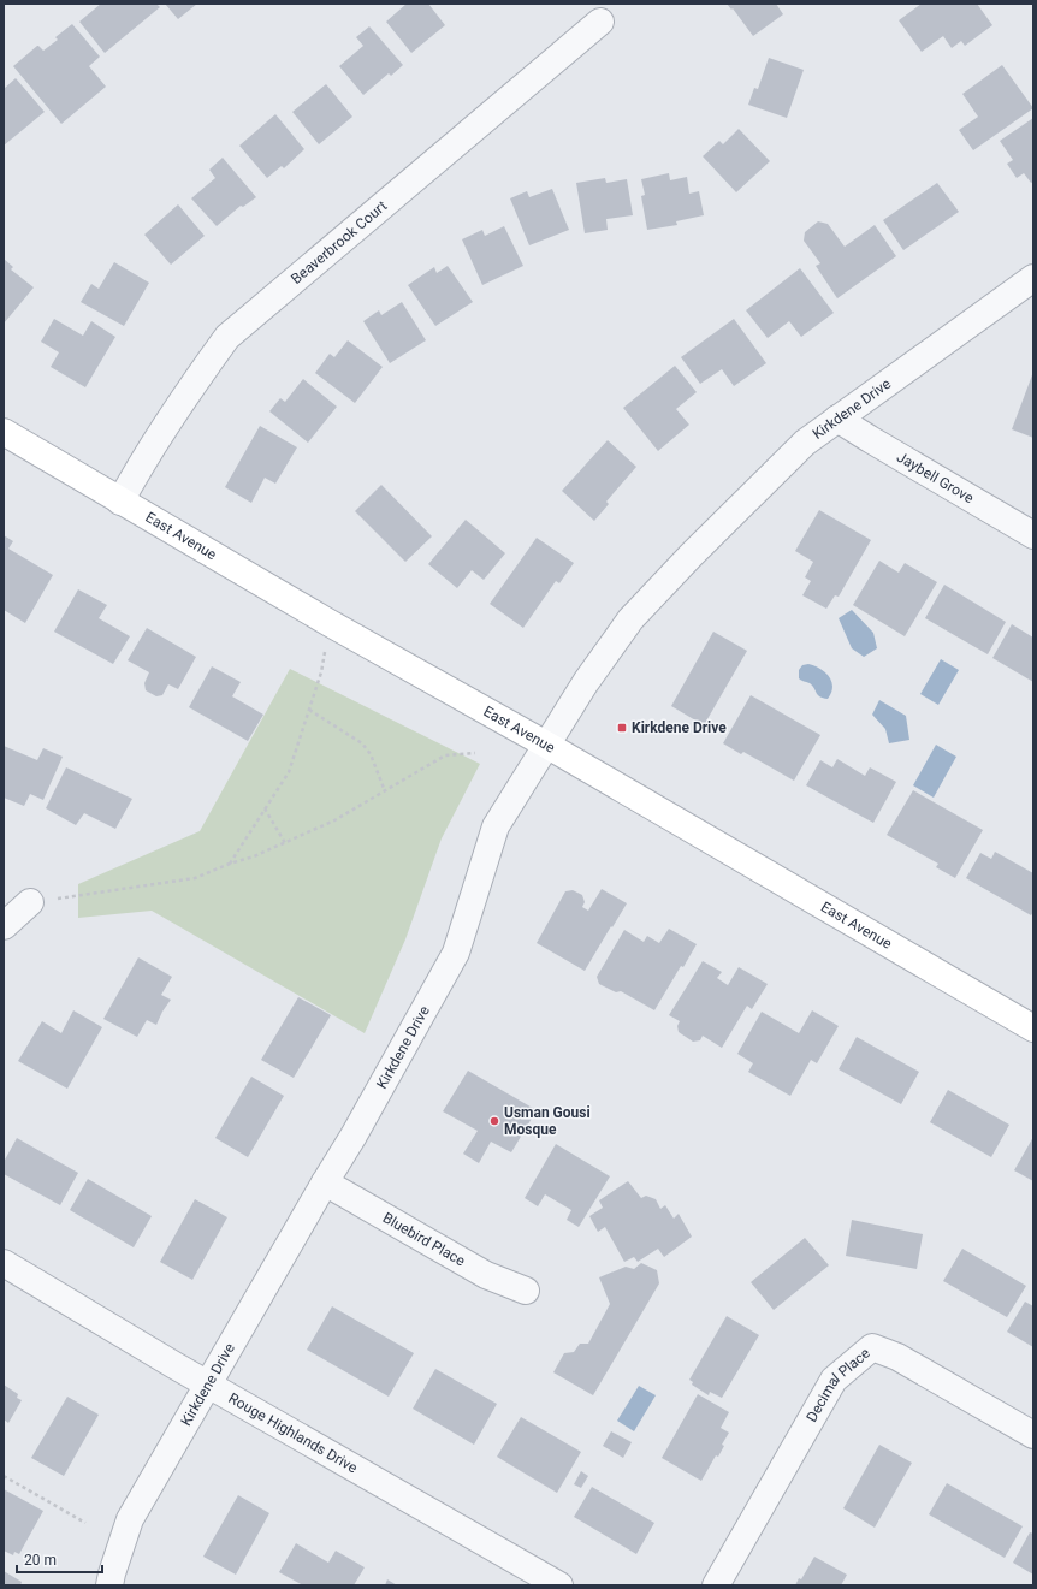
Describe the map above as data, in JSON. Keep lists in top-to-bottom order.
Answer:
{
  "streets": {
    "street": [
      "Beaverbrook Court",
      "Kirkdene Drive",
      "Jaybell Grove",
      "East Avenue",
      "Bluebird Place",
      "Decimal Place",
      "Rouge Highlands Drive"
    ]
  },
  "crossings": [
    ["Beaverbrook Court", "East Avenue"],
    ["Kirkdene Drive", "Jaybell Grove"],
    ["Kirkdene Drive", "East Avenue"],
    ["Kirkdene Drive", "Bluebird Place"],
    ["Kirkdene Drive", "Rouge Highlands Drive"]
  ],
  "places": {
    "transit": ["Kirkdene Drive"],
    "other": ["Usman Gousi Mosque"]
  },
  "scale_bar": "20 m"
}
